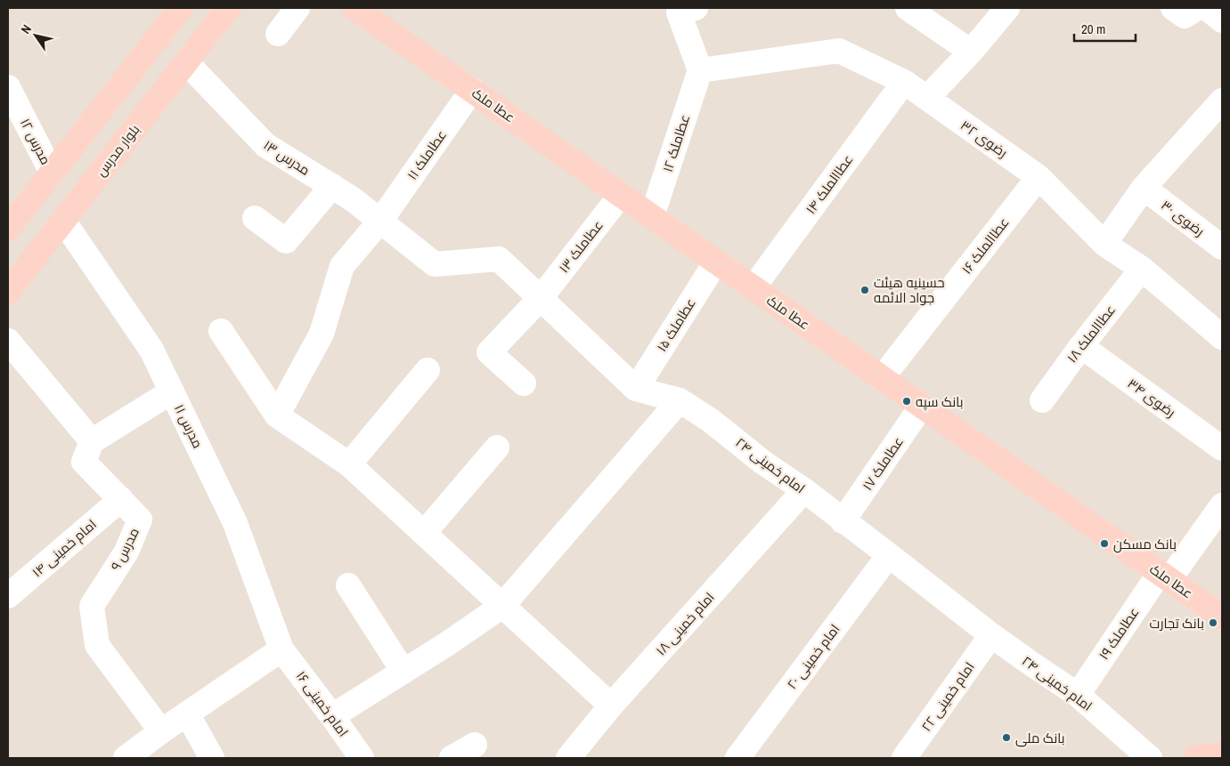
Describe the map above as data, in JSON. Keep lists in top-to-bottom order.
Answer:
{
  "streets": {
    "main road": ["عطا ملک", "بلوار مدرس"],
    "street": [
      "رضوی ۳۲",
      "مدرس ۱۲",
      "عطاملک ۱۲",
      "عطاملک ۱۱",
      "مدرس ۱۳",
      "عطاالملک ۱۴",
      "رضوی ۳۰",
      "عطاالملک ۱۶",
      "عطاملک ۱۳",
      "عطاملک ۱۵",
      "عطاالملک ۱۸",
      "رضوی ۳۴",
      "مدرس ۱۱",
      "عطاملک ۱۷",
      "امام خمینی ۲۴",
      "امام خمینی ۱۴",
      "مدرس ۹",
      "امام خمینی ۱۸",
      "عطاملک ۱۹",
      "امام خمینی ۲۰",
      "امام خمینی ۲۲",
      "امام خمینی ۱۶"
    ]
  },
  "crossings": [
    ["عطا ملک", "عطاملک ۱۲"],
    ["عطا ملک", "عطاملک ۱۱"],
    ["عطا ملک", "عطاالملک ۱۴"],
    ["عطا ملک", "عطاالملک ۱۶"],
    ["عطا ملک", "عطاملک ۱۳"],
    ["عطا ملک", "عطاملک ۱۵"],
    ["عطا ملک", "عطاملک ۱۷"],
    ["عطا ملک", "عطاملک ۱۹"],
    ["رضوی ۳۲", "عطاملک ۱۲"],
    ["رضوی ۳۲", "عطاالملک ۱۴"],
    ["رضوی ۳۲", "عطاالملک ۱۶"],
    ["رضوی ۳۲", "عطاالملک ۱۸"],
    ["بلوار مدرس", "مدرس ۱۳"],
    ["بلوار مدرس", "مدرس ۱۱"],
    ["عطاملک ۱۱", "مدرس ۱۳"],
    ["عطاملک ۱۱", "امام خمینی ۲۴"],
    ["مدرس ۱۳", "امام خمینی ۲۴"],
    ["عطاملک ۱۳", "امام خمینی ۲۴"],
    ["عطاملک ۱۵", "امام خمینی ۲۴"],
    ["عطاالملک ۱۸", "رضوی ۳۴"],
    ["مدرس ۱۱", "امام خمینی ۱۶"],
    ["عطاملک ۱۷", "امام خمینی ۲۴"],
    ["امام خمینی ۲۴", "امام خمینی ۱۸"],
    ["امام خمینی ۲۴", "عطاملک ۱۹"],
    ["امام خمینی ۲۴", "امام خمینی ۲۰"],
    ["امام خمینی ۲۴", "امام خمینی ۲۲"],
    ["امام خمینی ۱۴", "مدرس ۹"]
  ],
  "places": [
    "حسینیه هیئت جواد الائمه",
    "بانک سپه",
    "بانک مسکن",
    "بانک تجارت",
    "بانک ملی"
  ],
  "scale_bar": "20 m",
  "north": "top left"
}
